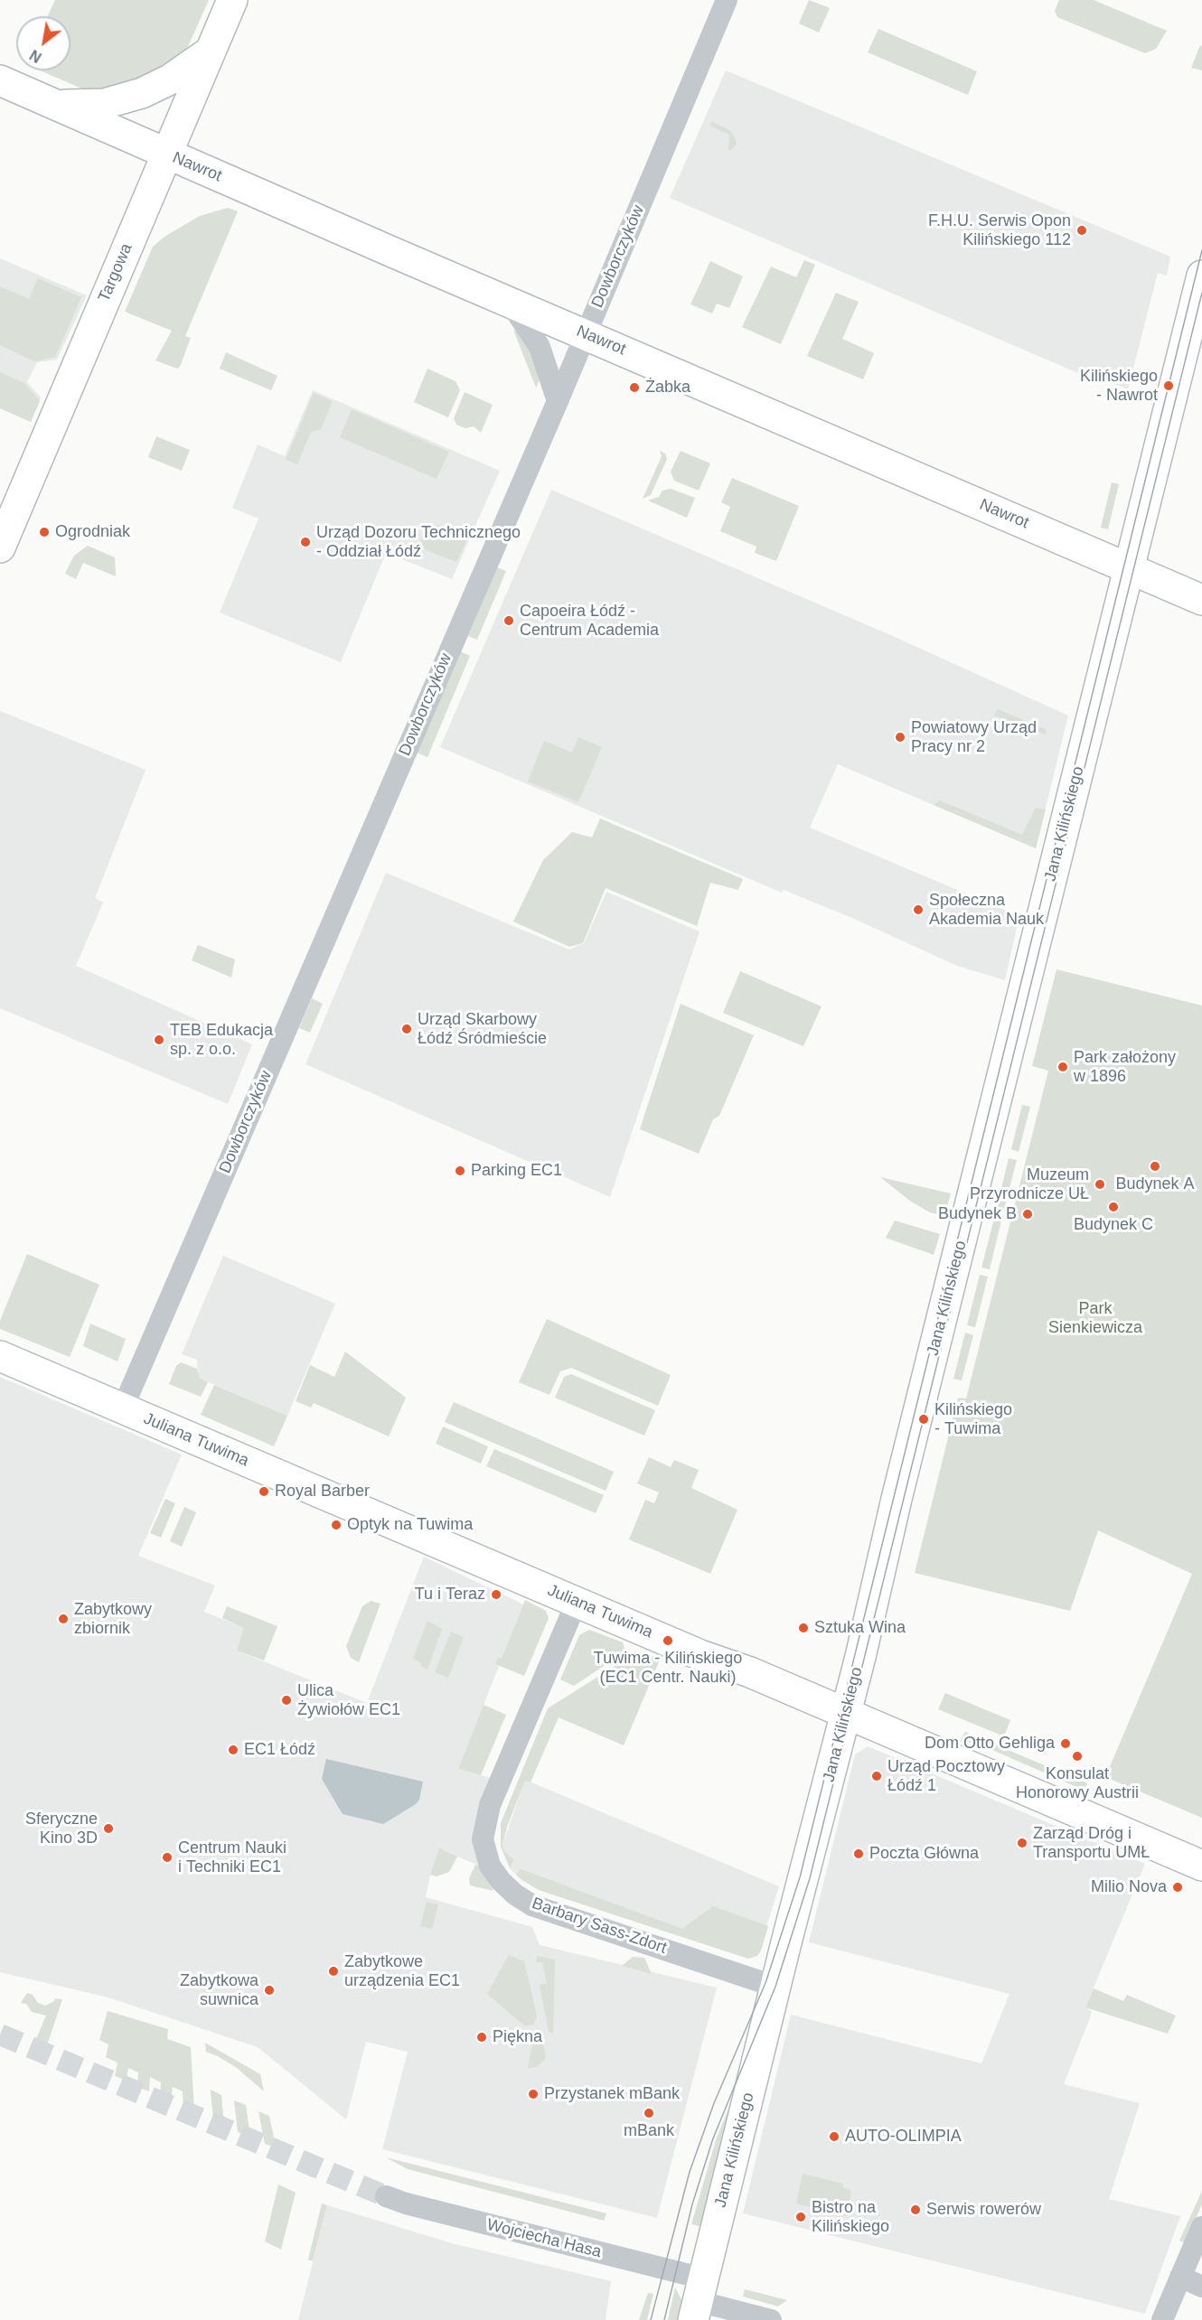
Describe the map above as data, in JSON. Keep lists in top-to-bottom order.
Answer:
{
  "streets": {
    "street": [
      "Nawrot",
      "Dowborczyków",
      "Targowa",
      "Jana Kilińskiego",
      "Juliana Tuwima",
      "Barbary Sass-Zdort",
      "Wojciecha Hasa"
    ]
  },
  "crossings": [
    ["Nawrot", "Dowborczyków"],
    ["Nawrot", "Targowa"],
    ["Nawrot", "Jana Kilińskiego"],
    ["Dowborczyków", "Juliana Tuwima"],
    ["Jana Kilińskiego", "Juliana Tuwima"],
    ["Jana Kilińskiego", "Barbary Sass-Zdort"],
    ["Jana Kilińskiego", "Wojciecha Hasa"],
    ["Juliana Tuwima", "Barbary Sass-Zdort"]
  ],
  "parks": ["Park Sienkiewicza"],
  "places": [
    "F.H.U. Serwis Opon Kilińskiego 112",
    "Kilińskiego - Nawrot",
    "Żabka",
    "Ogrodniak",
    "Urząd Dozoru Technicznego - Oddział Łódź",
    "Capoeira Łódź - Centrum Academia",
    "Powiatowy Urząd Pracy nr 2",
    "Społeczna Akademia Nauk",
    "Urząd Skarbowy Łódź Śródmieście",
    "TEB Edukacja sp. z o.o.",
    "Park założony w 1896",
    "Budynek A",
    "Parking EC1",
    "Muzeum Przyrodnicze UŁ",
    "Budynek C",
    "Budynek B",
    "Kilińskiego - Tuwima",
    "Royal Barber",
    "Optyk na Tuwima",
    "Tu i Teraz",
    "Zabytkowy zbiornik",
    "Sztuka Wina",
    "Tuwima - Kilińskiego (EC1 Centr. Nauki)",
    "Ulica Żywiołów EC1",
    "Dom Otto Gehliga",
    "EC1 Łódź",
    "Konsulat Honorowy Austrii",
    "Urząd Pocztowy Łódź 1",
    "Sferyczne Kino 3D",
    "Zarząd Dróg i Transportu UMŁ",
    "Poczta Główna",
    "Centrum Nauki i Techniki EC1",
    "Milio Nova",
    "Zabytkowe urządzenia EC1",
    "Zabytkowa suwnica",
    "Piękna",
    "Przystanek mBank",
    "mBank",
    "AUTO-OLIMPIA",
    "Serwis rowerów",
    "Bistro na Kilińskiego"
  ],
  "north": "bottom left"
}
